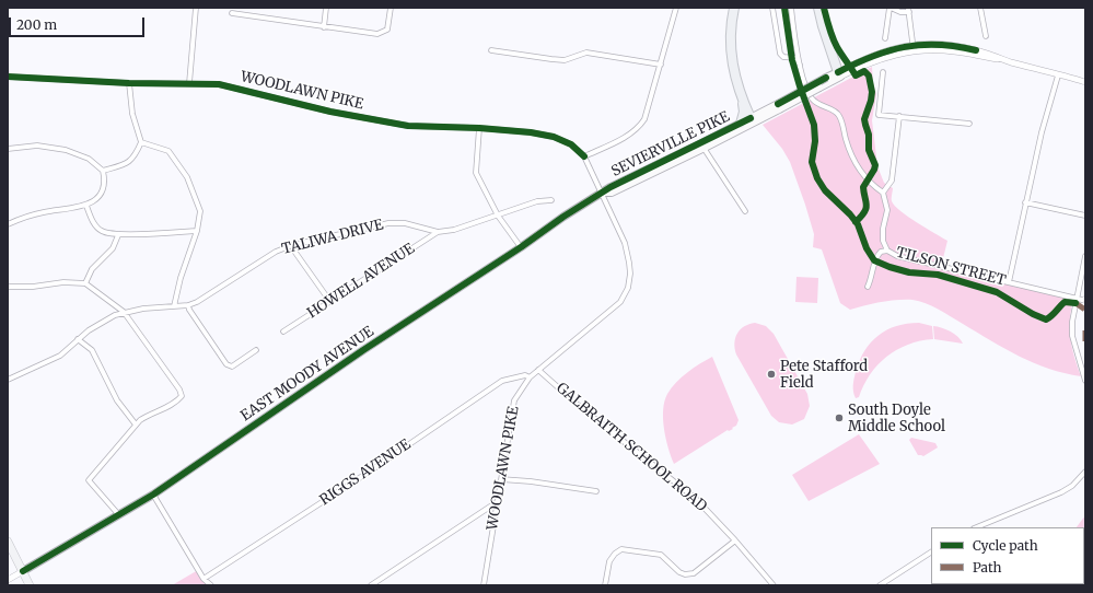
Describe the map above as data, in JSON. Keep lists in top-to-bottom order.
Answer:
{
  "streets": {
    "main road": ["SEVIERVILLE PIKE", "EAST MOODY AVENUE"],
    "street": [
      "WOODLAWN PIKE",
      "TALIWA DRIVE",
      "TILSON STREET",
      "HOWELL AVENUE",
      "GALBRAITH SCHOOL ROAD",
      "RIGGS AVENUE"
    ]
  },
  "crossings": [
    ["WOODLAWN PIKE", "SEVIERVILLE PIKE"],
    ["WOODLAWN PIKE", "EAST MOODY AVENUE"],
    ["WOODLAWN PIKE", "GALBRAITH SCHOOL ROAD"],
    ["WOODLAWN PIKE", "RIGGS AVENUE"],
    ["SEVIERVILLE PIKE", "EAST MOODY AVENUE"],
    ["TALIWA DRIVE", "HOWELL AVENUE"]
  ],
  "places": ["Pete Stafford Field", "South Doyle Middle School"],
  "legend": ["Cycle path", "Path"],
  "scale_bar": "200 m"
}
